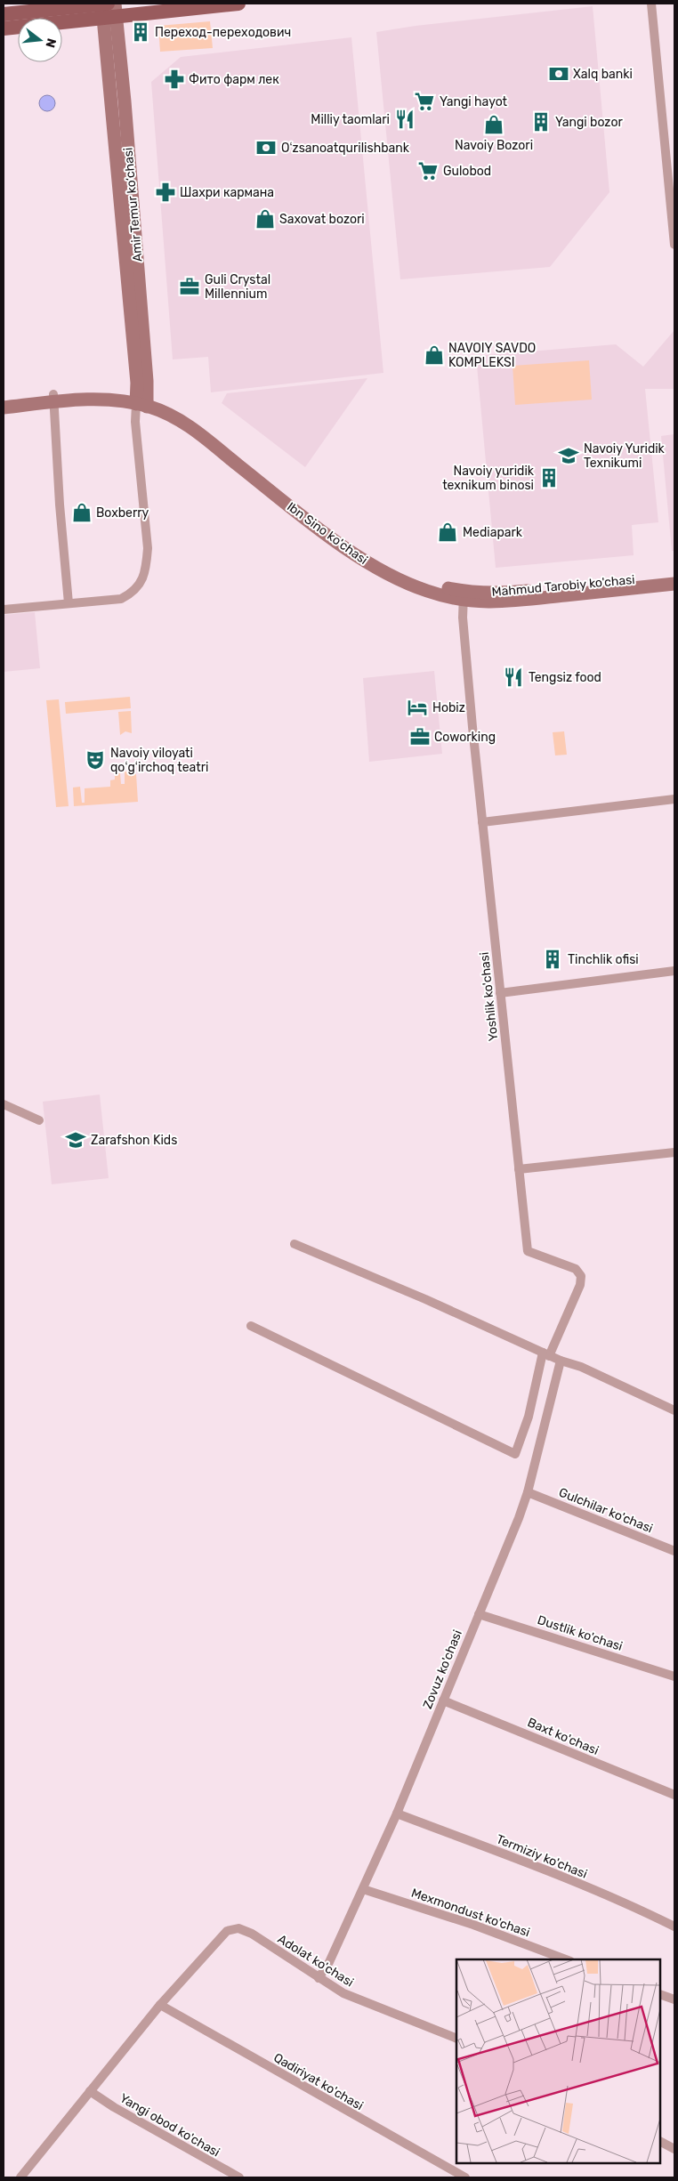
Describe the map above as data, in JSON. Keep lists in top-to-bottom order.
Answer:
{
  "streets": {
    "main road": ["Amir Temur ko‘chasi", "Mahmud Tarobiy ko'chasi"],
    "street": [
      "Yoshlik ko'chasi",
      "Gulchilar ko'chasi",
      "Dustlik ko'chasi",
      "Zovuz ko'chasi",
      "Baxt ko'chasi",
      "Termiziy ko'chasi",
      "Mexmondust ko'chasi",
      "Adolat ko'chasi",
      "Qadiriyat ko'chasi",
      "Yangi obod ko'chasi"
    ]
  },
  "crossings": [
    ["Amir Temur ko‘chasi", "Mahmud Tarobiy ko'chasi"],
    ["Mahmud Tarobiy ko'chasi", "Yoshlik ko'chasi"],
    ["Gulchilar ko'chasi", "Zovuz ko'chasi"],
    ["Dustlik ko'chasi", "Zovuz ko'chasi"],
    ["Zovuz ko'chasi", "Baxt ko'chasi"],
    ["Zovuz ko'chasi", "Termiziy ko'chasi"],
    ["Zovuz ko'chasi", "Mexmondust ko'chasi"],
    ["Zovuz ko'chasi", "Adolat ko'chasi"],
    ["Adolat ko'chasi", "Qadiriyat ko'chasi"]
  ],
  "places": {
    "building": [
      "Переход-переходович",
      "Yangi bozor",
      "Navoiy yuridik texnikum binosi",
      "Tinchlik ofisi"
    ],
    "bank": ["Xalq banki", "Oʻzsanoatqurilishbank"],
    "pharmacy": ["Фито фарм лек", "Шахри кармана"],
    "supermarket": ["Yangi hayot", "Gulobod"],
    "restaurant": ["Milliy taomlari", "Tengsiz food"],
    "shop": [
      "Navoiy Bozori",
      "Saxovat bozori",
      "NAVOIY SAVDO KOMPLEKSI",
      "Boxberry",
      "Mediapark"
    ],
    "office": ["Guli Crystal Millennium", "Coworking"],
    "school or university": ["Navoiy Yuridik Texnikumi", "Zarafshon Kids"],
    "hotel": ["Hobiz"],
    "theatre": ["Navoiy viloyati qoʻgʻirchoq teatri"]
  },
  "north": "right"
}
